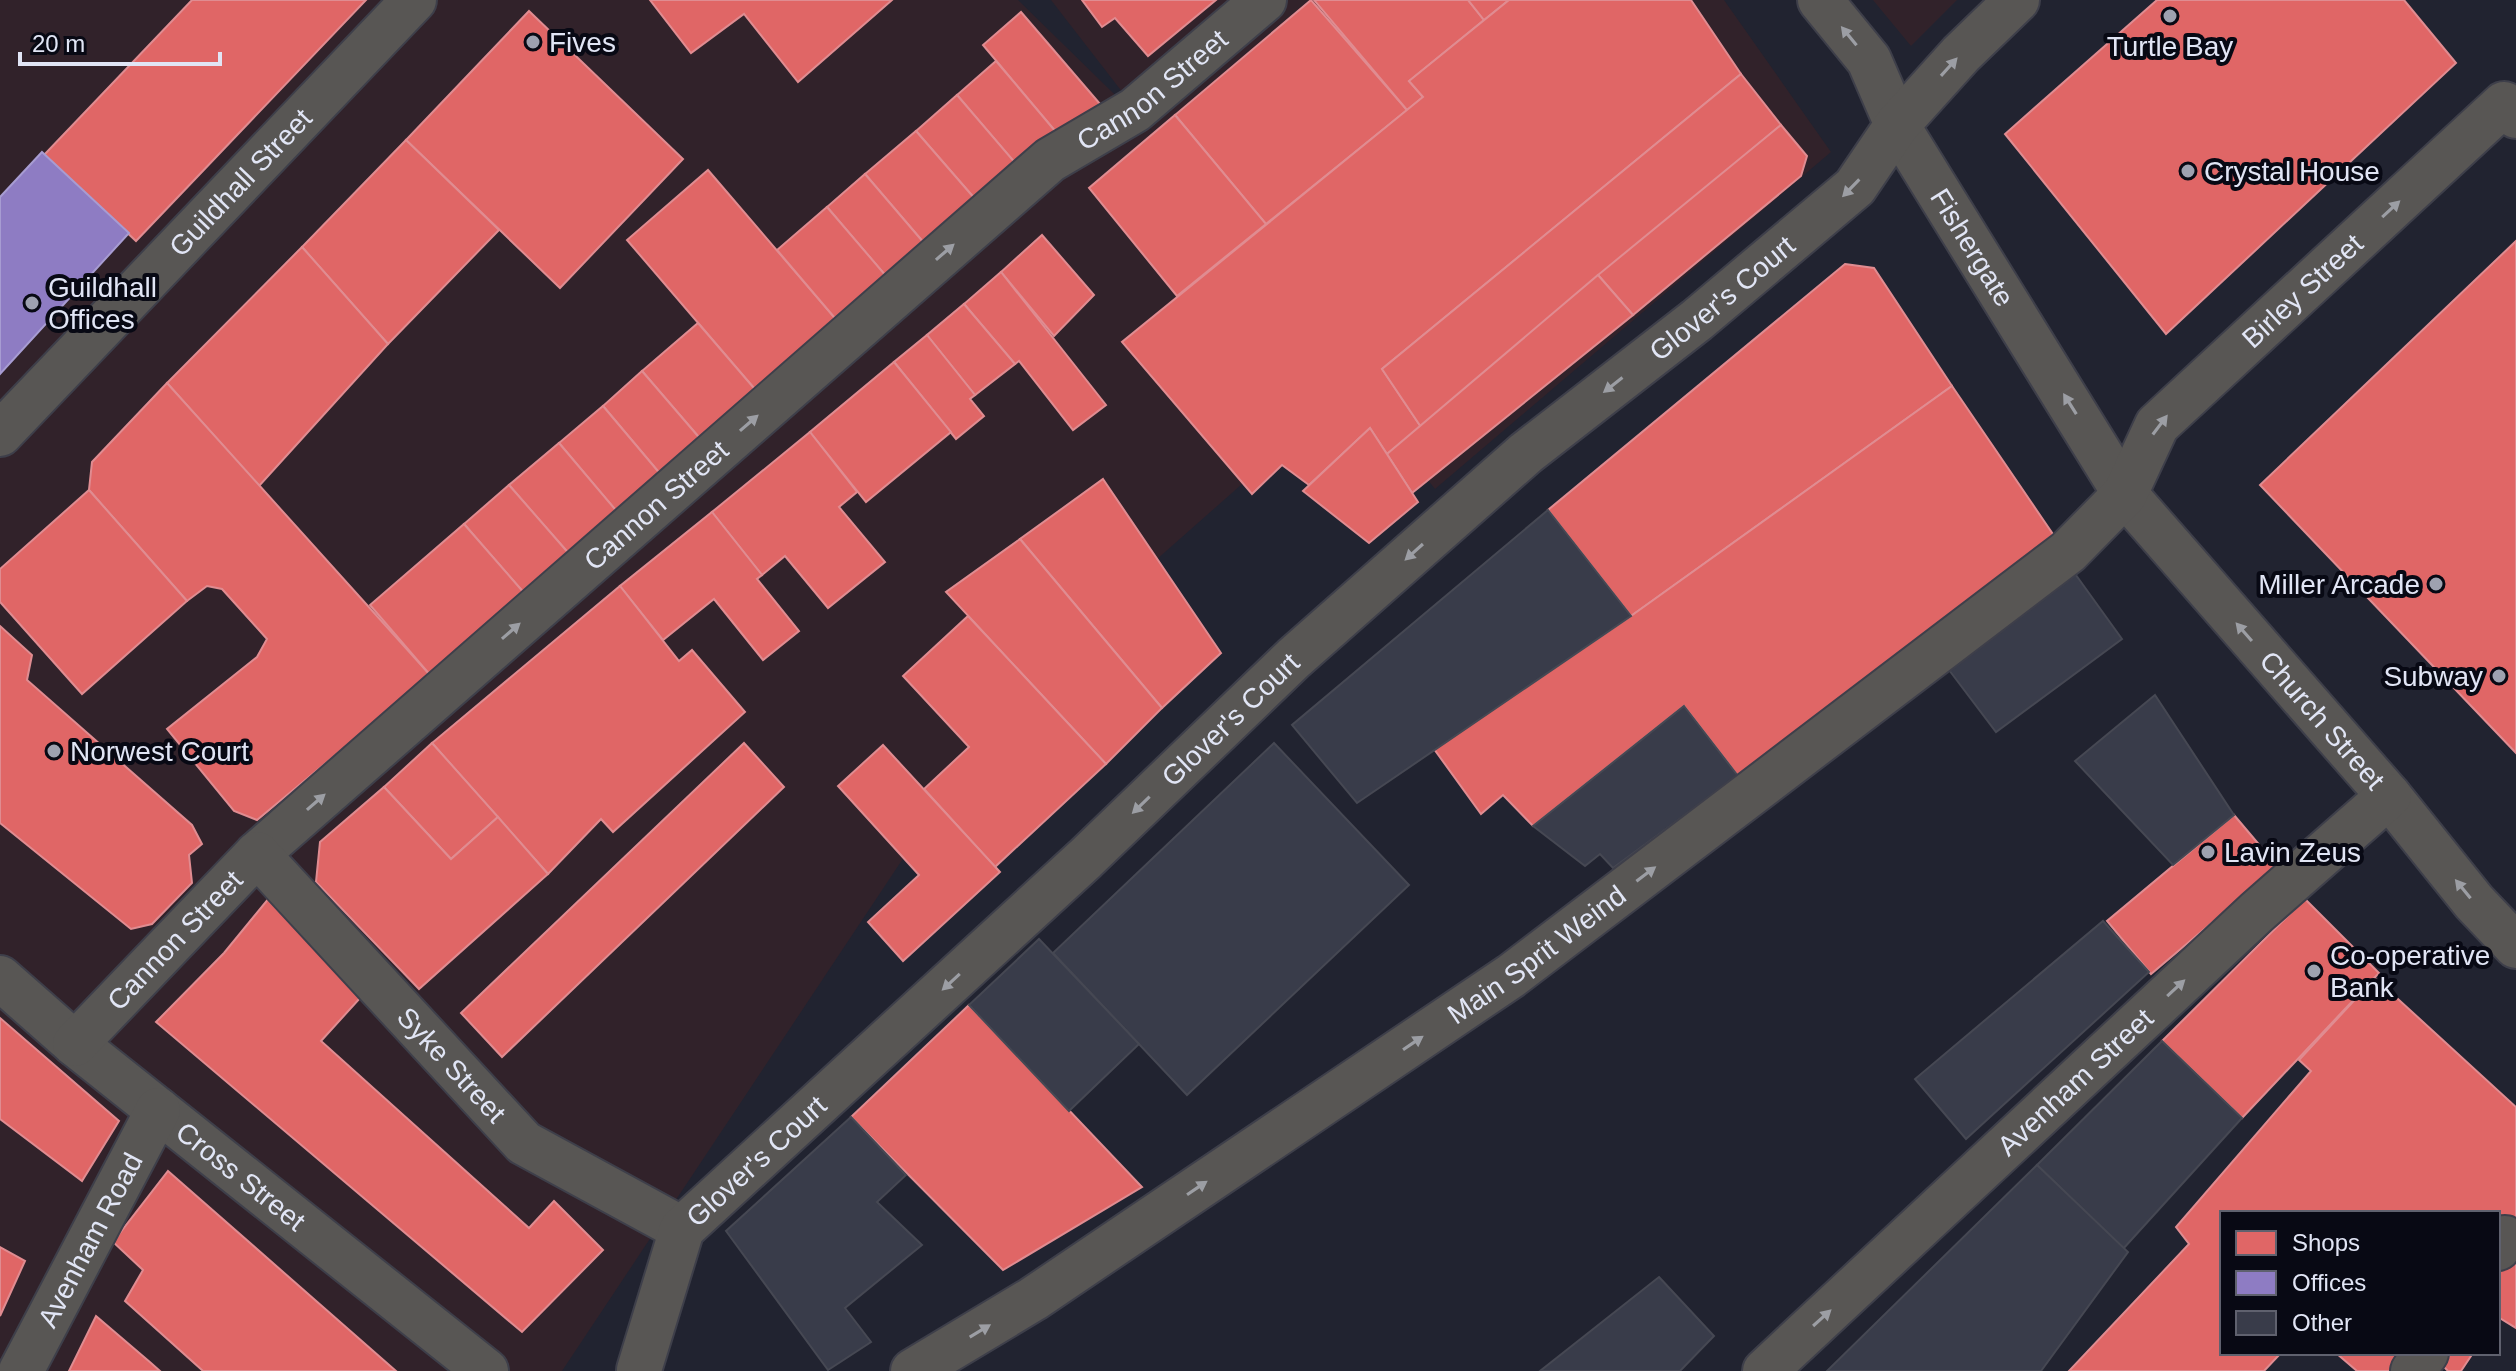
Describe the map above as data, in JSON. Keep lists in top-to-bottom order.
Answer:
{
  "streets": {
    "street": [
      "Cannon Street",
      "Guildhall Street",
      "Fishergate",
      "Birley Street",
      "Glover's Court",
      "Church Street",
      "Main Sprit Weind",
      "Syke Street",
      "Avenham Street",
      "Cross Street",
      "Avenham Road"
    ]
  },
  "crossings": [
    ["Cannon Street", "Syke Street"],
    ["Cannon Street", "Cross Street"],
    ["Fishergate", "Birley Street"],
    ["Fishergate", "Glover's Court"],
    ["Fishergate", "Church Street"],
    ["Fishergate", "Main Sprit Weind"],
    ["Birley Street", "Church Street"],
    ["Birley Street", "Main Sprit Weind"],
    ["Glover's Court", "Syke Street"],
    ["Church Street", "Main Sprit Weind"],
    ["Church Street", "Avenham Street"],
    ["Cross Street", "Avenham Road"]
  ],
  "one_way": [
    "Cannon Street",
    "Fishergate",
    "Birley Street",
    "Glover's Court",
    "Church Street",
    "Main Sprit Weind",
    "Avenham Street"
  ],
  "places": [
    "Turtle Bay",
    "Fives",
    "Crystal House",
    "Guildhall Offices",
    "Miller Arcade",
    "Subway",
    "Norwest Court",
    "Lavin Zeus",
    "Co-operative Bank"
  ],
  "legend": ["Shops", "Offices", "Other"],
  "scale_bar": "20 m"
}
